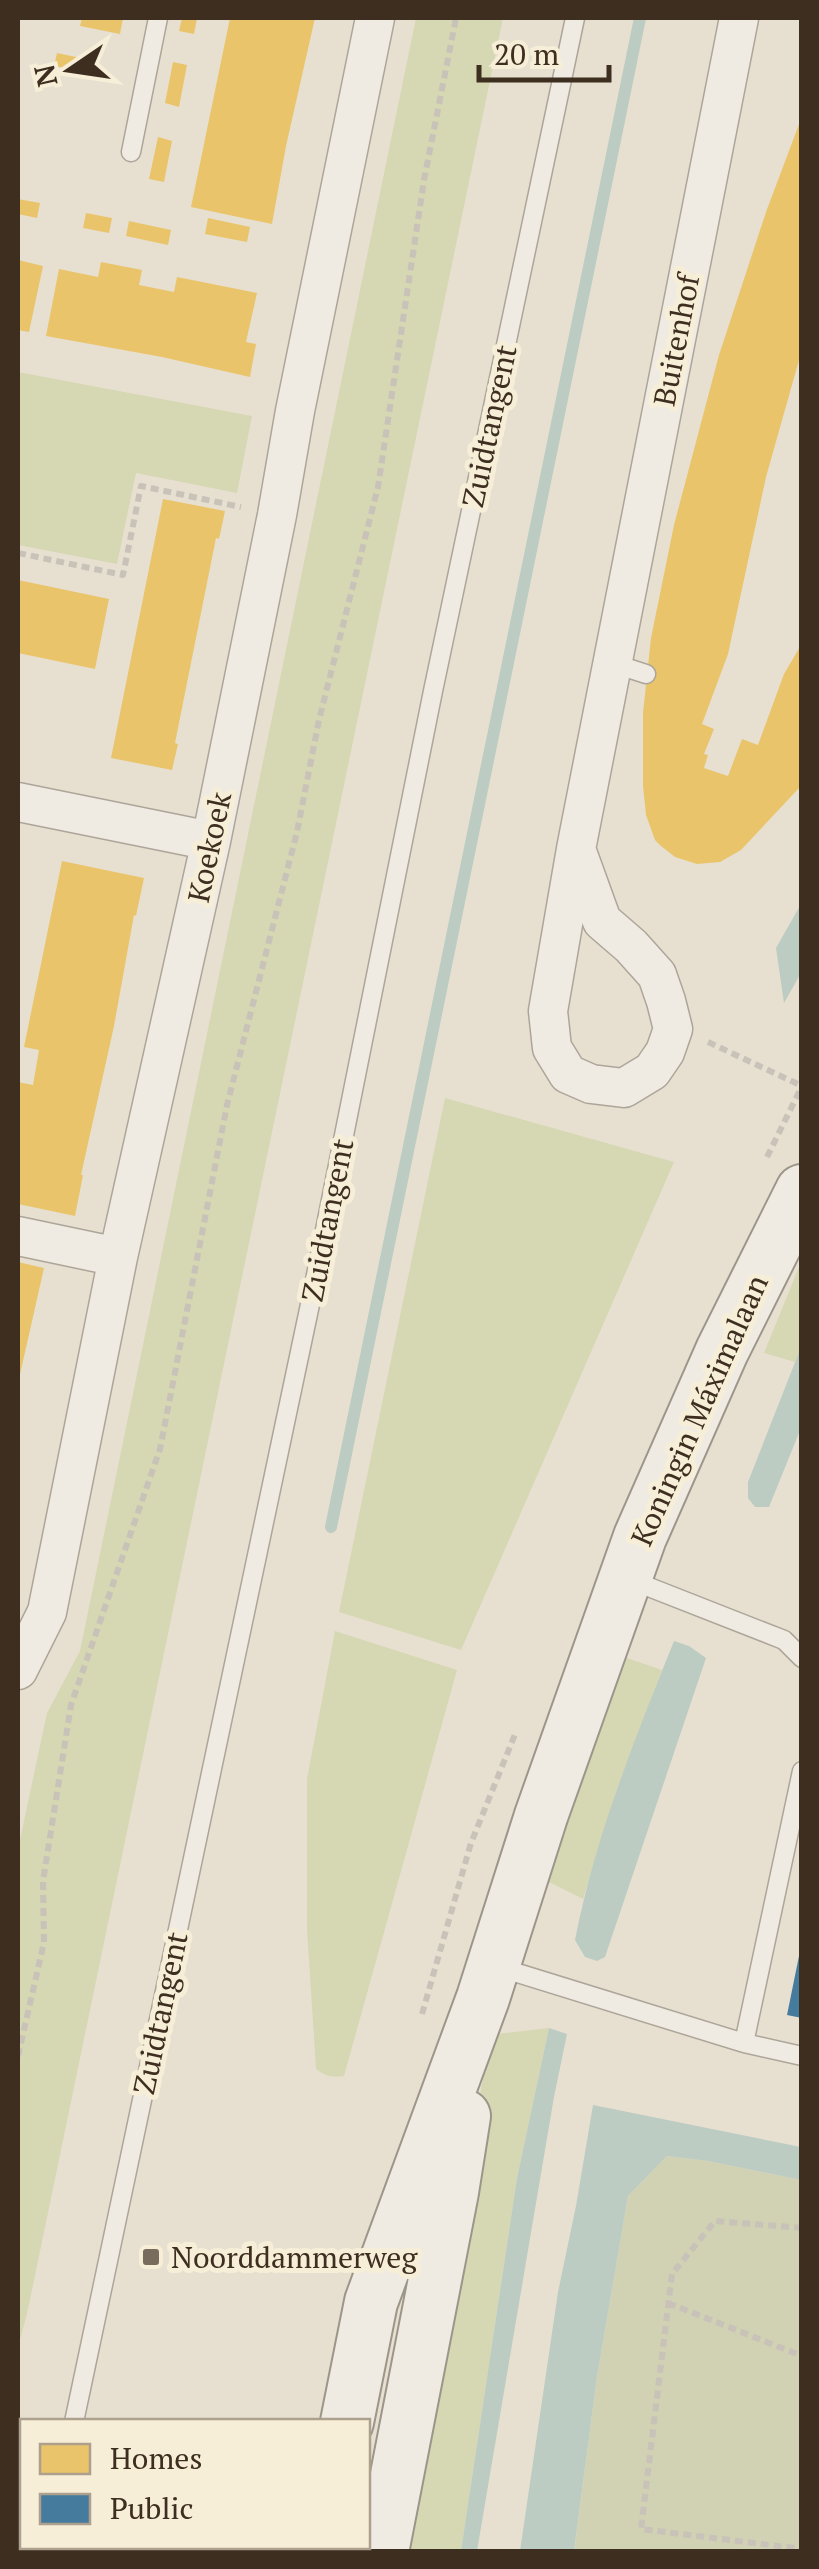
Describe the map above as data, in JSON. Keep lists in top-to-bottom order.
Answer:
{
  "streets": {
    "main road": ["Koningin Máximalaan"],
    "street": ["Buitenhof", "Koekoek"],
    "lane": ["Zuidtangent"]
  },
  "places": {
    "transit": ["Noorddammerweg"]
  },
  "legend": ["Homes", "Public"],
  "scale_bar": "20 m",
  "north": "left"
}
